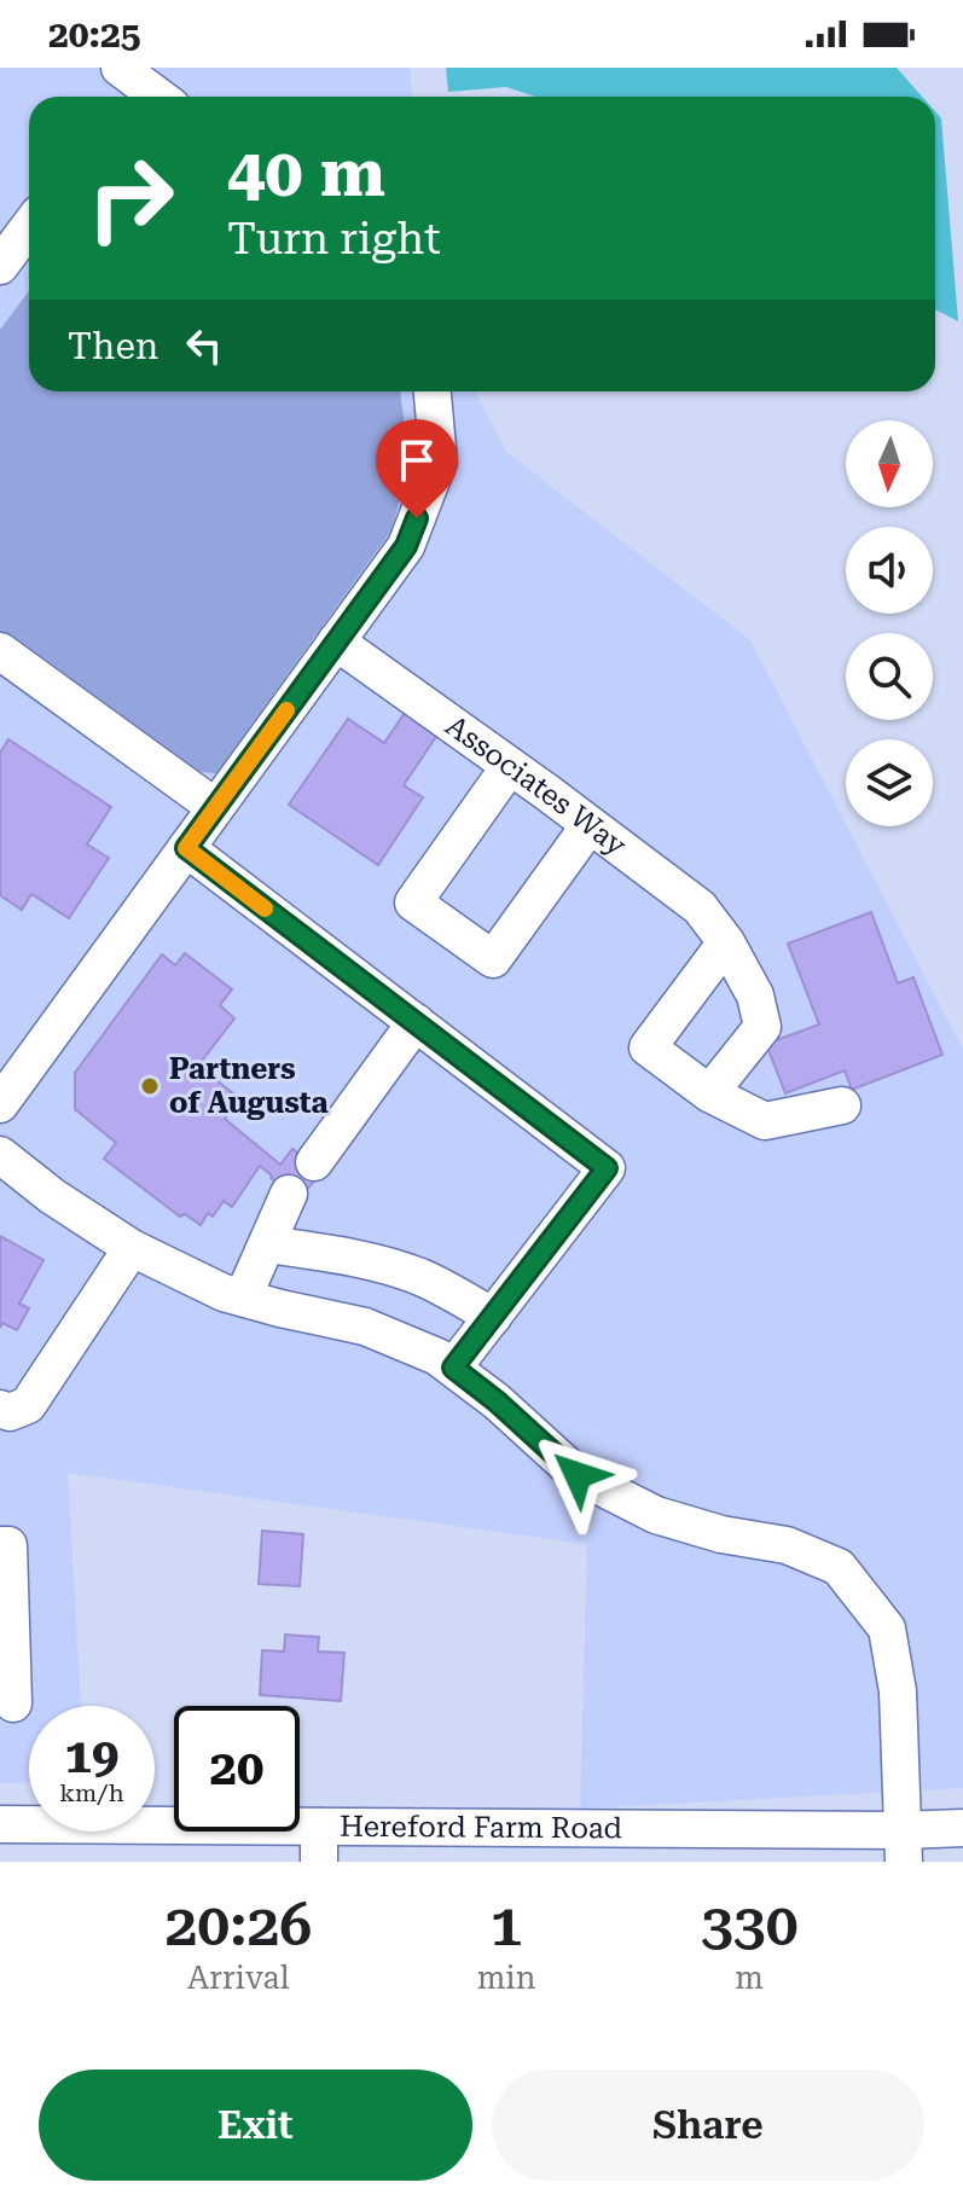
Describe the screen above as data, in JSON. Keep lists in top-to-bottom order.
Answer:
{
  "streets": {
    "street": ["Associates Way", "Hereford Farm Road"]
  },
  "places": ["Partners of Augusta"],
  "north": "bottom",
  "page": {
    "status": "20:25",
    "turn": ["40 m", "Turn right"],
    "then": "Then",
    "speed": "19 km/h",
    "limit": "20",
    "eta": [
      "20:26",
      "Arrival",
      "1",
      "min",
      "330",
      "m"
    ],
    "buttons": ["Exit", "Share"]
  }
}
